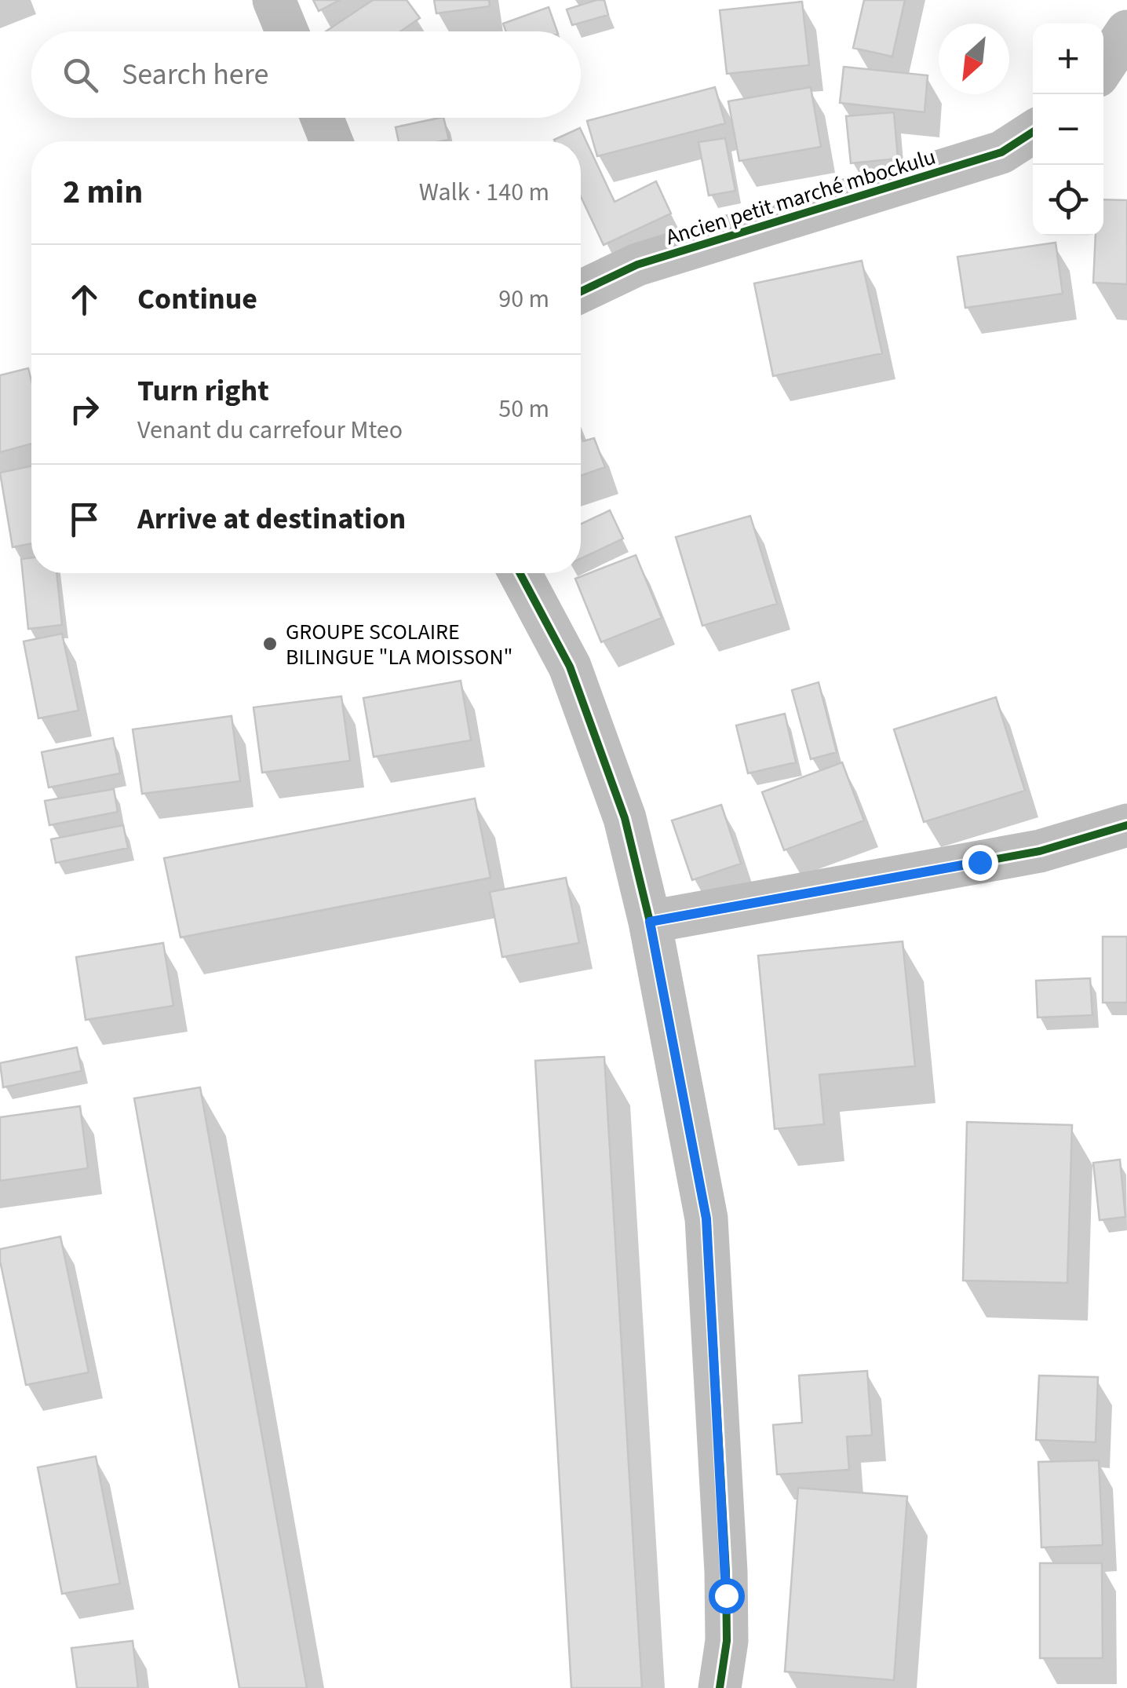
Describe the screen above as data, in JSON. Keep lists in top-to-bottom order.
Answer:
{
  "streets": {
    "street": ["Ancien petit marché mbockulu"]
  },
  "places": ["GROUPE SCOLAIRE BILINGUE \"LA MOISSON\""],
  "north": "bottom left",
  "page": {
    "map_buttons": ["+", "−"],
    "search": "Search here",
    "heading": ["2 min", "Walk · 140 m"],
    "list": [
      ["Continue", "90 m"],
      ["Turn right", "Venant du carrefour Mteo", "50 m"],
      "Arrive at destination"
    ]
  }
}
